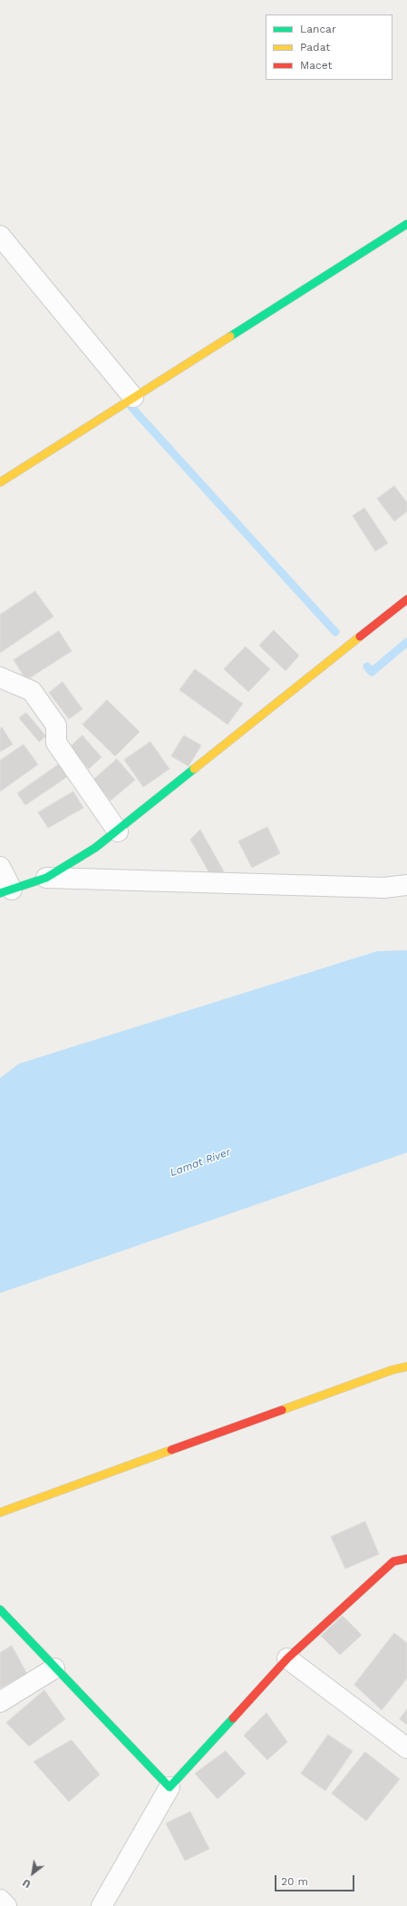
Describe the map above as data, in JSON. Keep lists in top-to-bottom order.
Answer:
{
  "water": ["Lamat River"],
  "legend": ["Lancar", "Padat", "Macet"],
  "scale_bar": "20 m",
  "north": "bottom left"
}
